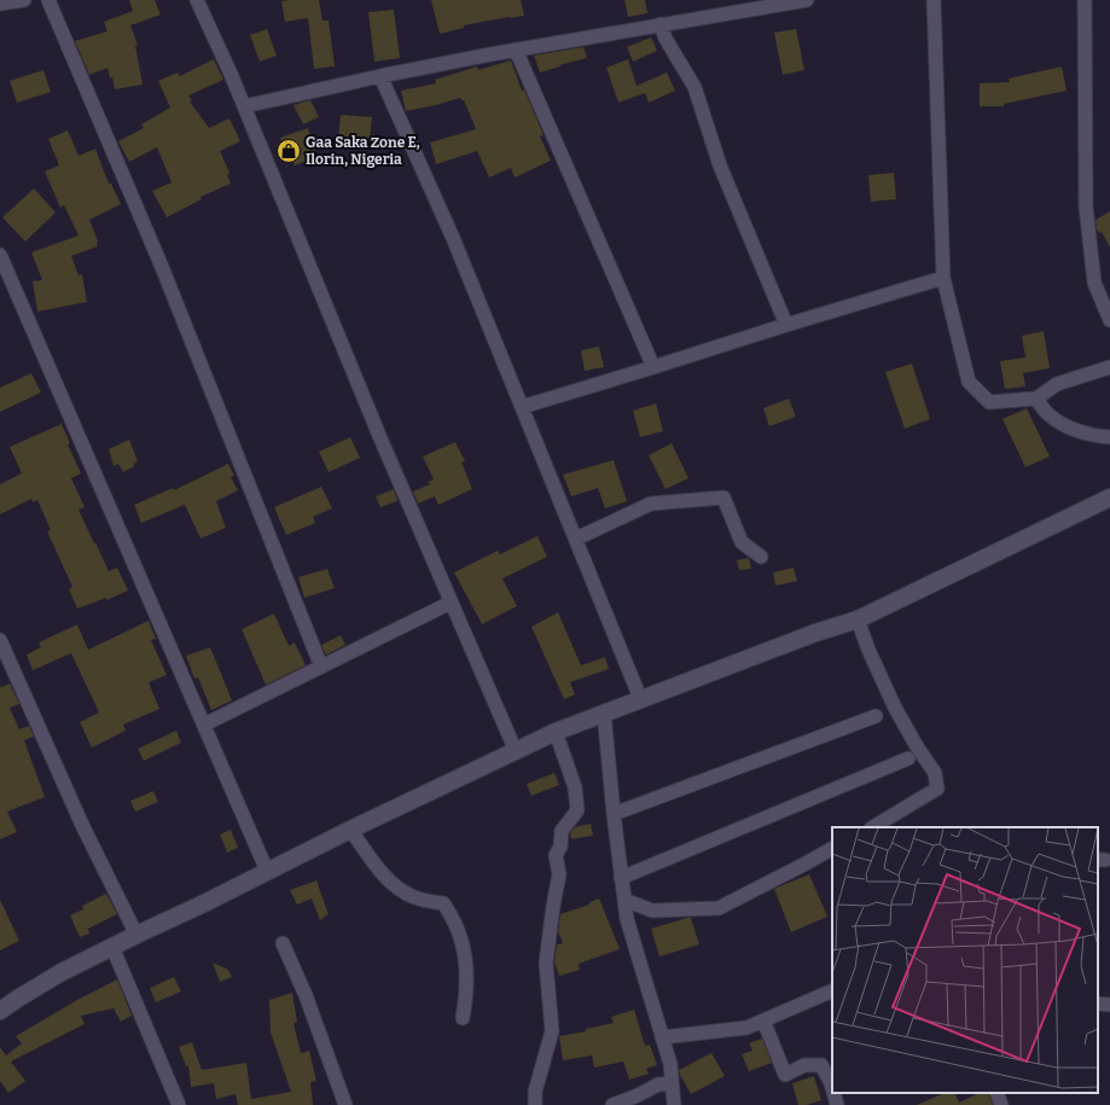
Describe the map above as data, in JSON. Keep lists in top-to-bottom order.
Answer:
{
  "places": {
    "shop": ["Gaa Saka Zone E, Ilorin, Nigeria"]
  }
}
